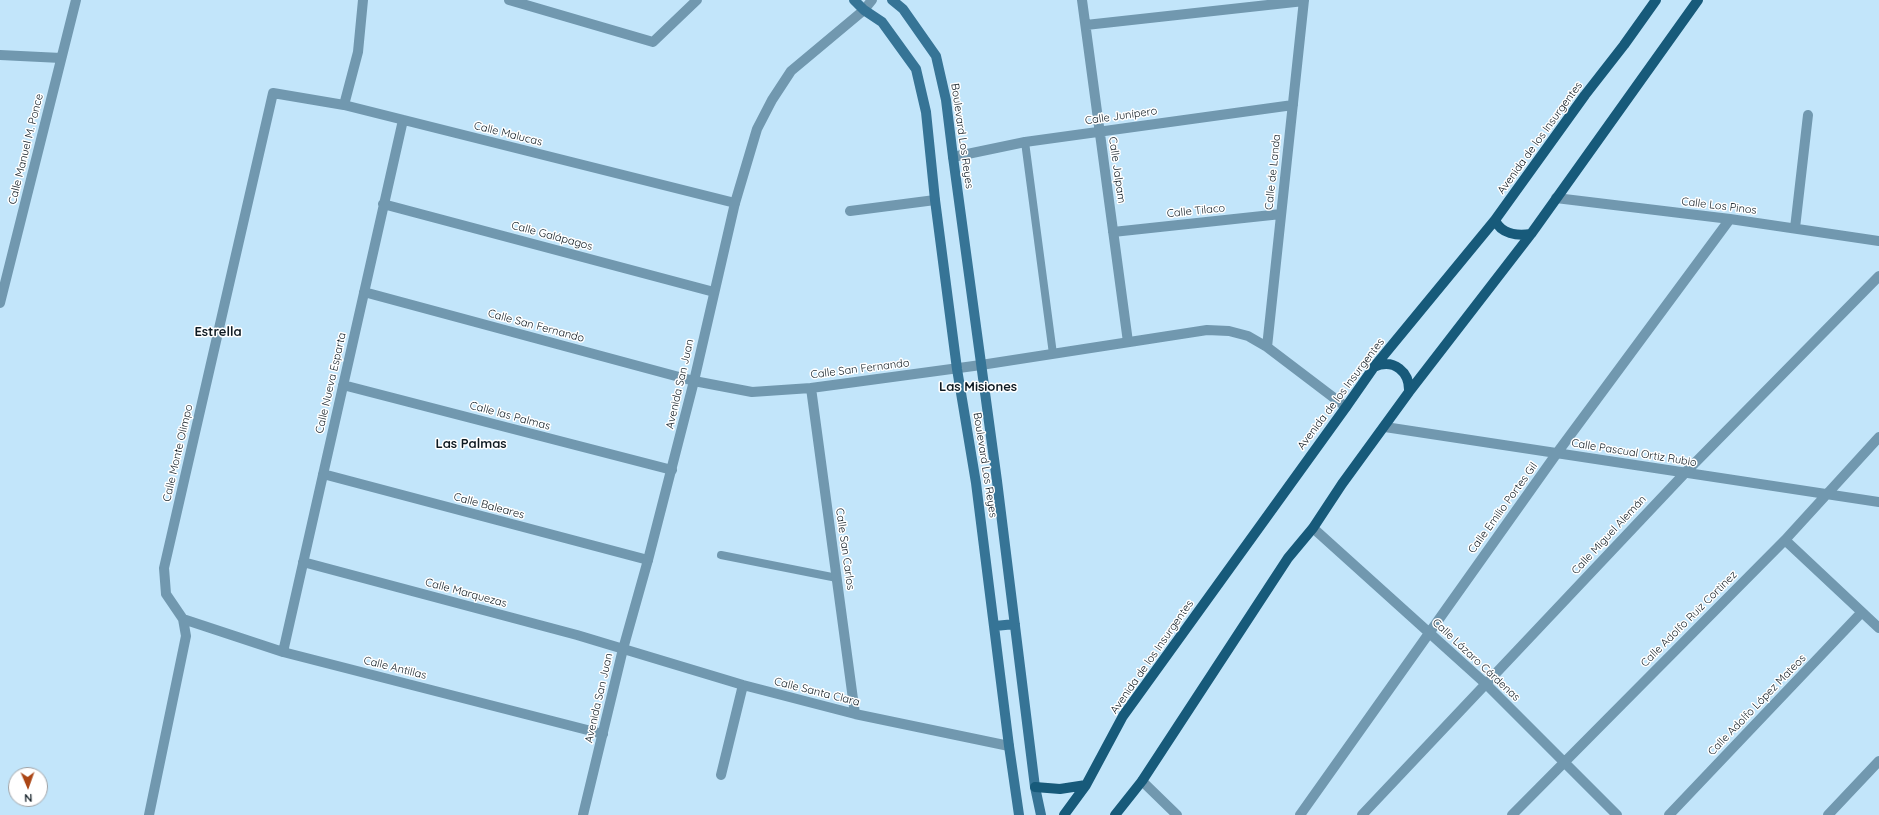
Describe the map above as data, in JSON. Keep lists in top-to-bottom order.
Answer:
{
  "streets": {
    "main road": ["Boulevard Los Reyes", "Avenida de los Insurgentes"],
    "street": [
      "Calle Junípero",
      "Calle Malucas",
      "Calle Manuel M. Ponce",
      "Calle Jalpam",
      "Calle de Landa",
      "Calle Los Pinos",
      "Calle Tilaco",
      "Calle Galápagos",
      "Calle San Fernando",
      "Calle Nueva Esparta",
      "Avenida San Juan",
      "Calle las Palmas",
      "Calle Monte Olimpo",
      "Calle Pascual Ortiz Rubio",
      "Calle Baleares",
      "Calle Emilio Portes Gil",
      "Calle Miguel Alemán",
      "Calle San Carlos",
      "Calle Marquezas",
      "Calle Adolfo Ruiz Cortinez",
      "Calle Lázaro Cárdenas",
      "Calle Antillas",
      "Calle Santa Clara",
      "Calle Adolfo López Mateos"
    ]
  },
  "crossings": [
    ["Calle Junípero", "Boulevard Los Reyes"],
    ["Calle Junípero", "Calle Jalpam"],
    ["Calle Junípero", "Calle de Landa"],
    ["Calle Malucas", "Calle Nueva Esparta"],
    ["Calle Malucas", "Avenida San Juan"],
    ["Calle Malucas", "Calle Monte Olimpo"],
    ["Boulevard Los Reyes", "Calle San Fernando"],
    ["Boulevard Los Reyes", "Avenida San Juan"],
    ["Boulevard Los Reyes", "Calle Santa Clara"],
    ["Avenida de los Insurgentes", "Calle San Fernando"],
    ["Calle Jalpam", "Calle Tilaco"],
    ["Calle Jalpam", "Calle San Fernando"],
    ["Calle de Landa", "Calle Tilaco"],
    ["Calle de Landa", "Calle San Fernando"],
    ["Calle Los Pinos", "Calle Emilio Portes Gil"],
    ["Calle Galápagos", "Calle Nueva Esparta"],
    ["Calle Galápagos", "Avenida San Juan"],
    ["Calle San Fernando", "Calle Nueva Esparta"],
    ["Calle San Fernando", "Avenida San Juan"],
    ["Calle San Fernando", "Calle San Carlos"],
    ["Calle Nueva Esparta", "Calle las Palmas"],
    ["Calle Nueva Esparta", "Calle Baleares"],
    ["Calle Nueva Esparta", "Calle Marquezas"],
    ["Calle Nueva Esparta", "Calle Antillas"],
    ["Avenida San Juan", "Calle las Palmas"],
    ["Avenida San Juan", "Calle Baleares"],
    ["Avenida San Juan", "Calle Marquezas"],
    ["Avenida San Juan", "Calle Antillas"],
    ["Avenida San Juan", "Calle Santa Clara"],
    ["Calle Monte Olimpo", "Calle Antillas"],
    ["Calle Pascual Ortiz Rubio", "Calle Emilio Portes Gil"],
    ["Calle Pascual Ortiz Rubio", "Calle Miguel Alemán"],
    ["Calle Pascual Ortiz Rubio", "Calle Adolfo Ruiz Cortinez"],
    ["Calle Emilio Portes Gil", "Calle Lázaro Cárdenas"],
    ["Calle Miguel Alemán", "Calle Lázaro Cárdenas"],
    ["Calle San Carlos", "Calle Santa Clara"],
    ["Calle Marquezas", "Calle Santa Clara"],
    ["Calle Adolfo Ruiz Cortinez", "Calle Lázaro Cárdenas"]
  ],
  "districts": ["Estrella", "Las Misiones", "Las Palmas"],
  "north": "bottom"
}
